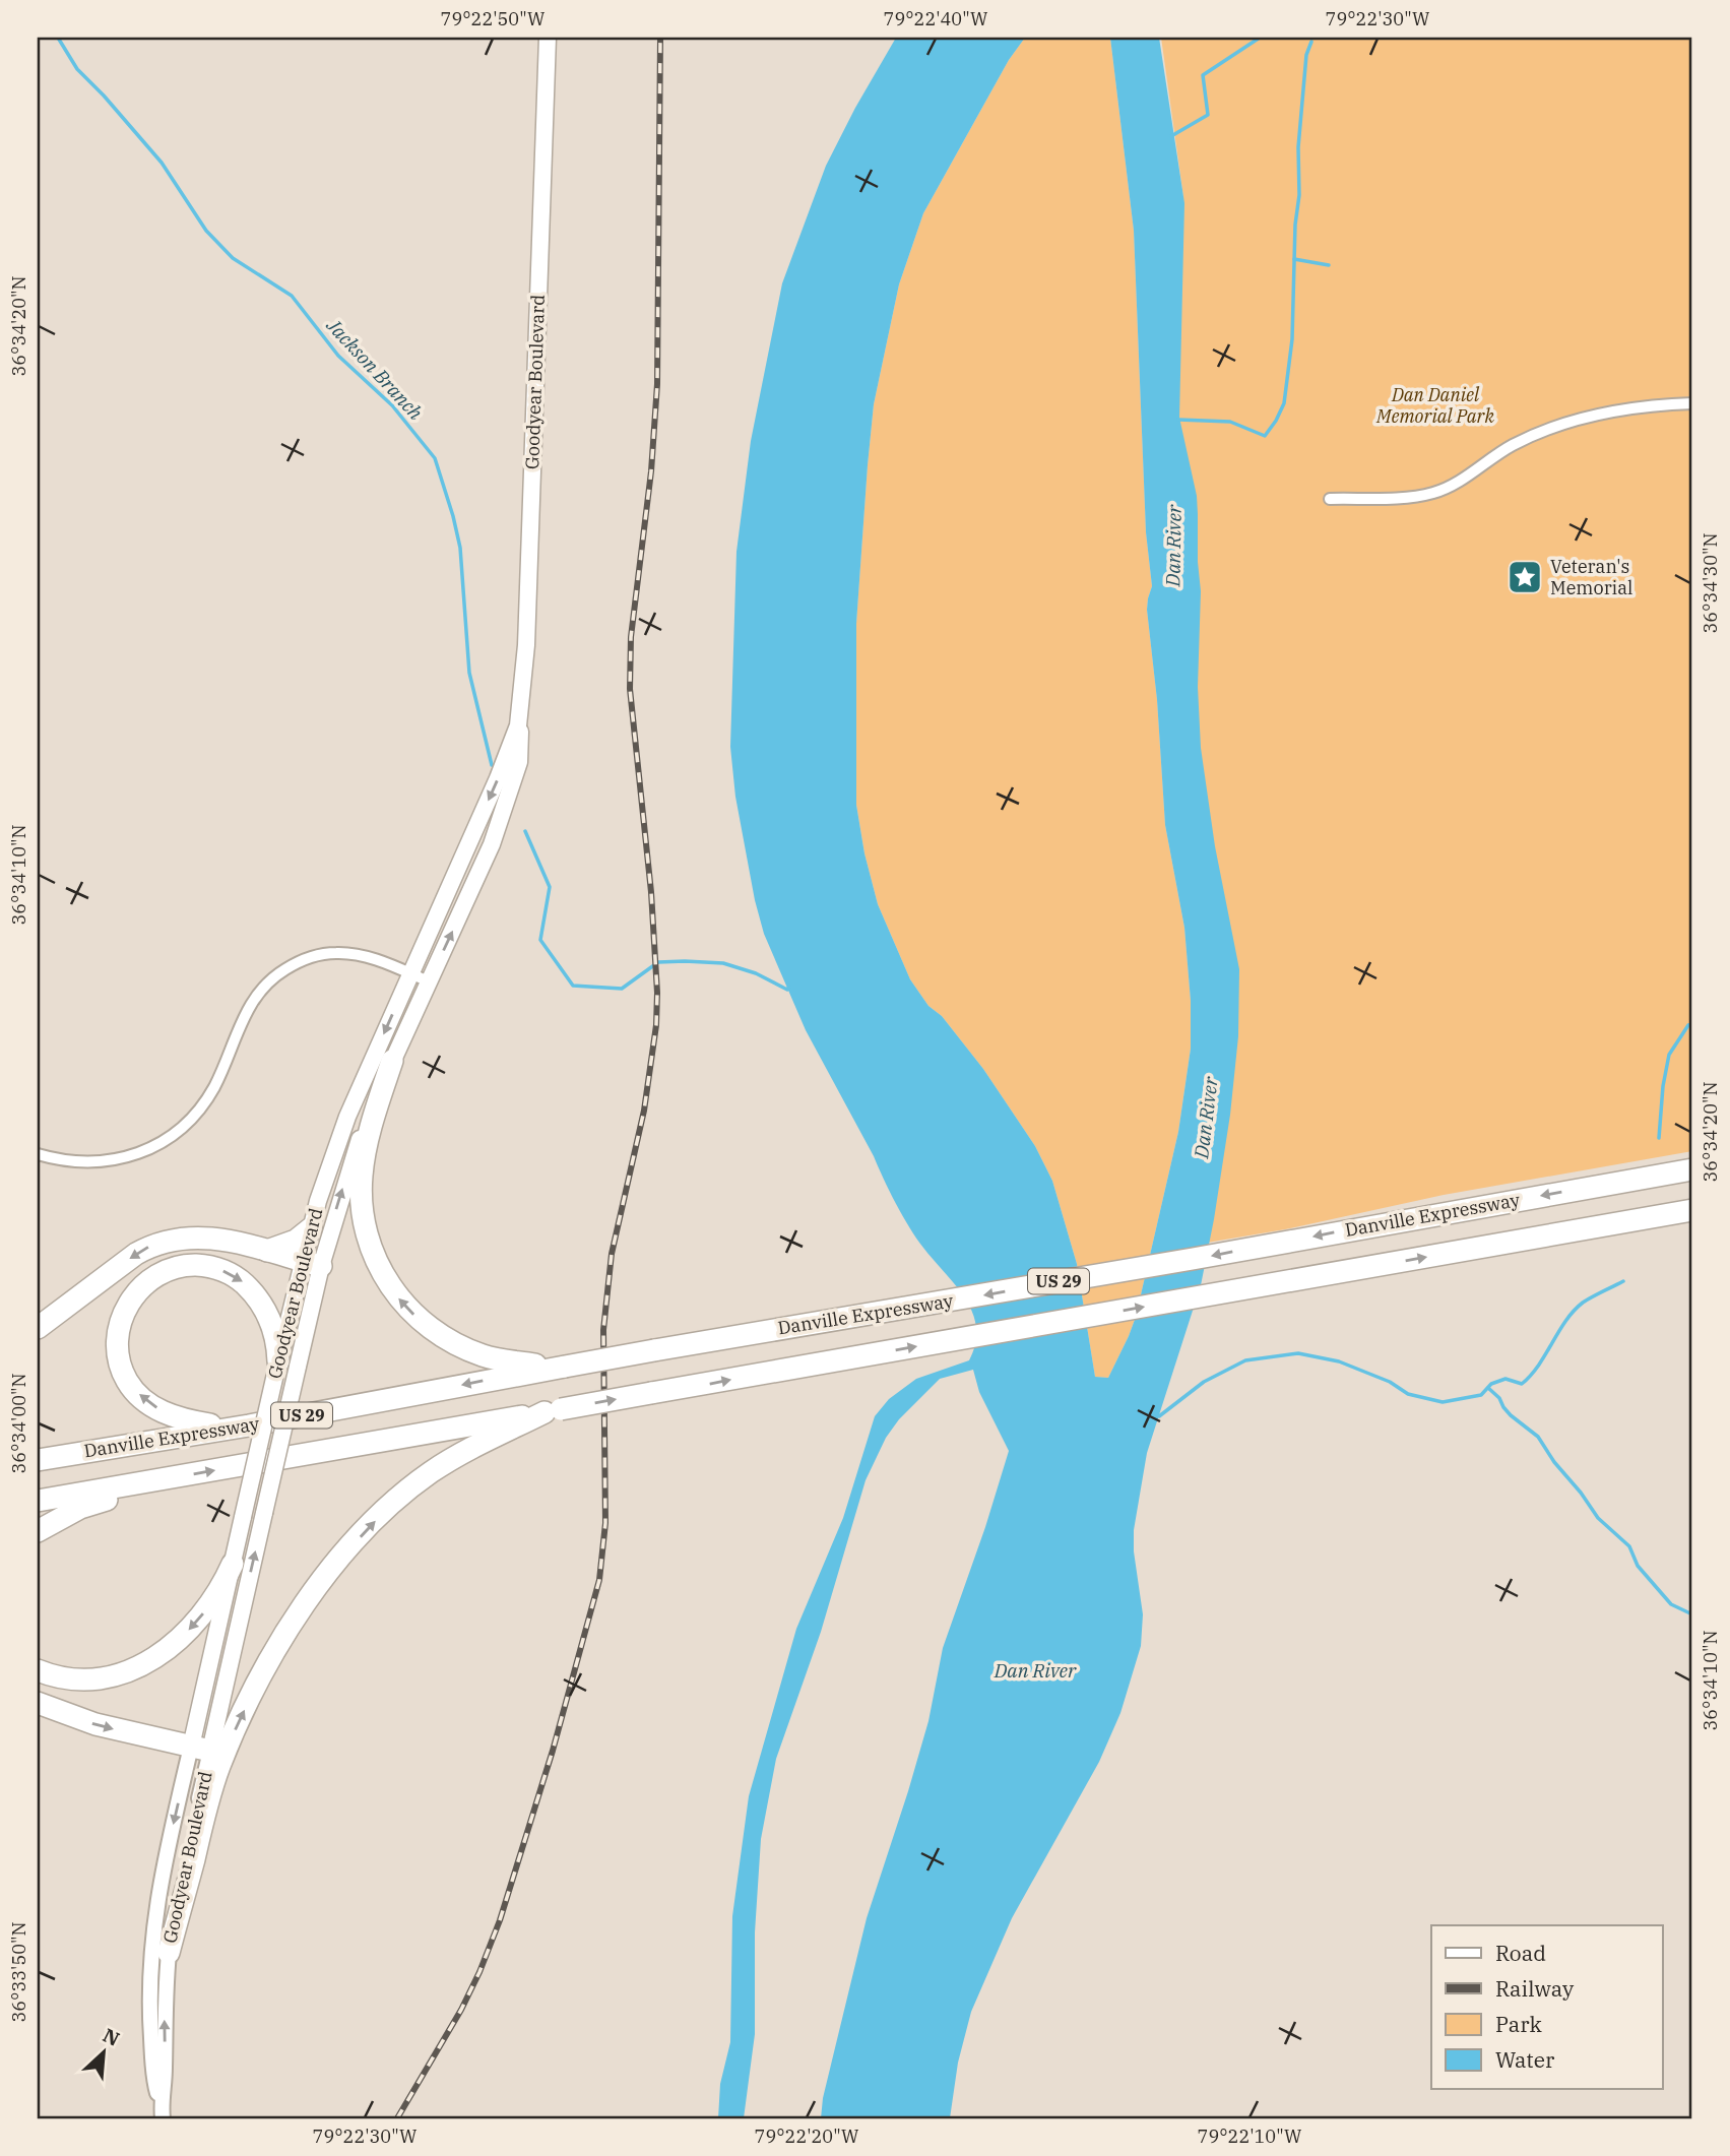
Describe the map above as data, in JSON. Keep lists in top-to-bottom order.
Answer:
{
  "streets": {
    "highway": ["Danville Expressway", "US 29"],
    "main road": ["Goodyear Boulevard"]
  },
  "water": ["Jackson Branch", "Dan River"],
  "parks": ["Dan Daniel Memorial Park"],
  "places": {
    "place": ["Veteran's Memorial"]
  },
  "legend": [
    "Road",
    "Railway",
    "Park",
    "Water"
  ],
  "north": "top right",
  "coordinates": [
    "79°22'50\"W",
    "79°22'40\"W",
    "79°22'30\"W",
    "36°34'20\"N",
    "36°34'30\"N",
    "36°34'10\"N",
    "36°34'00\"N",
    "36°33'50\"N",
    "79°22'20\"W",
    "79°22'10\"W"
  ]
}
